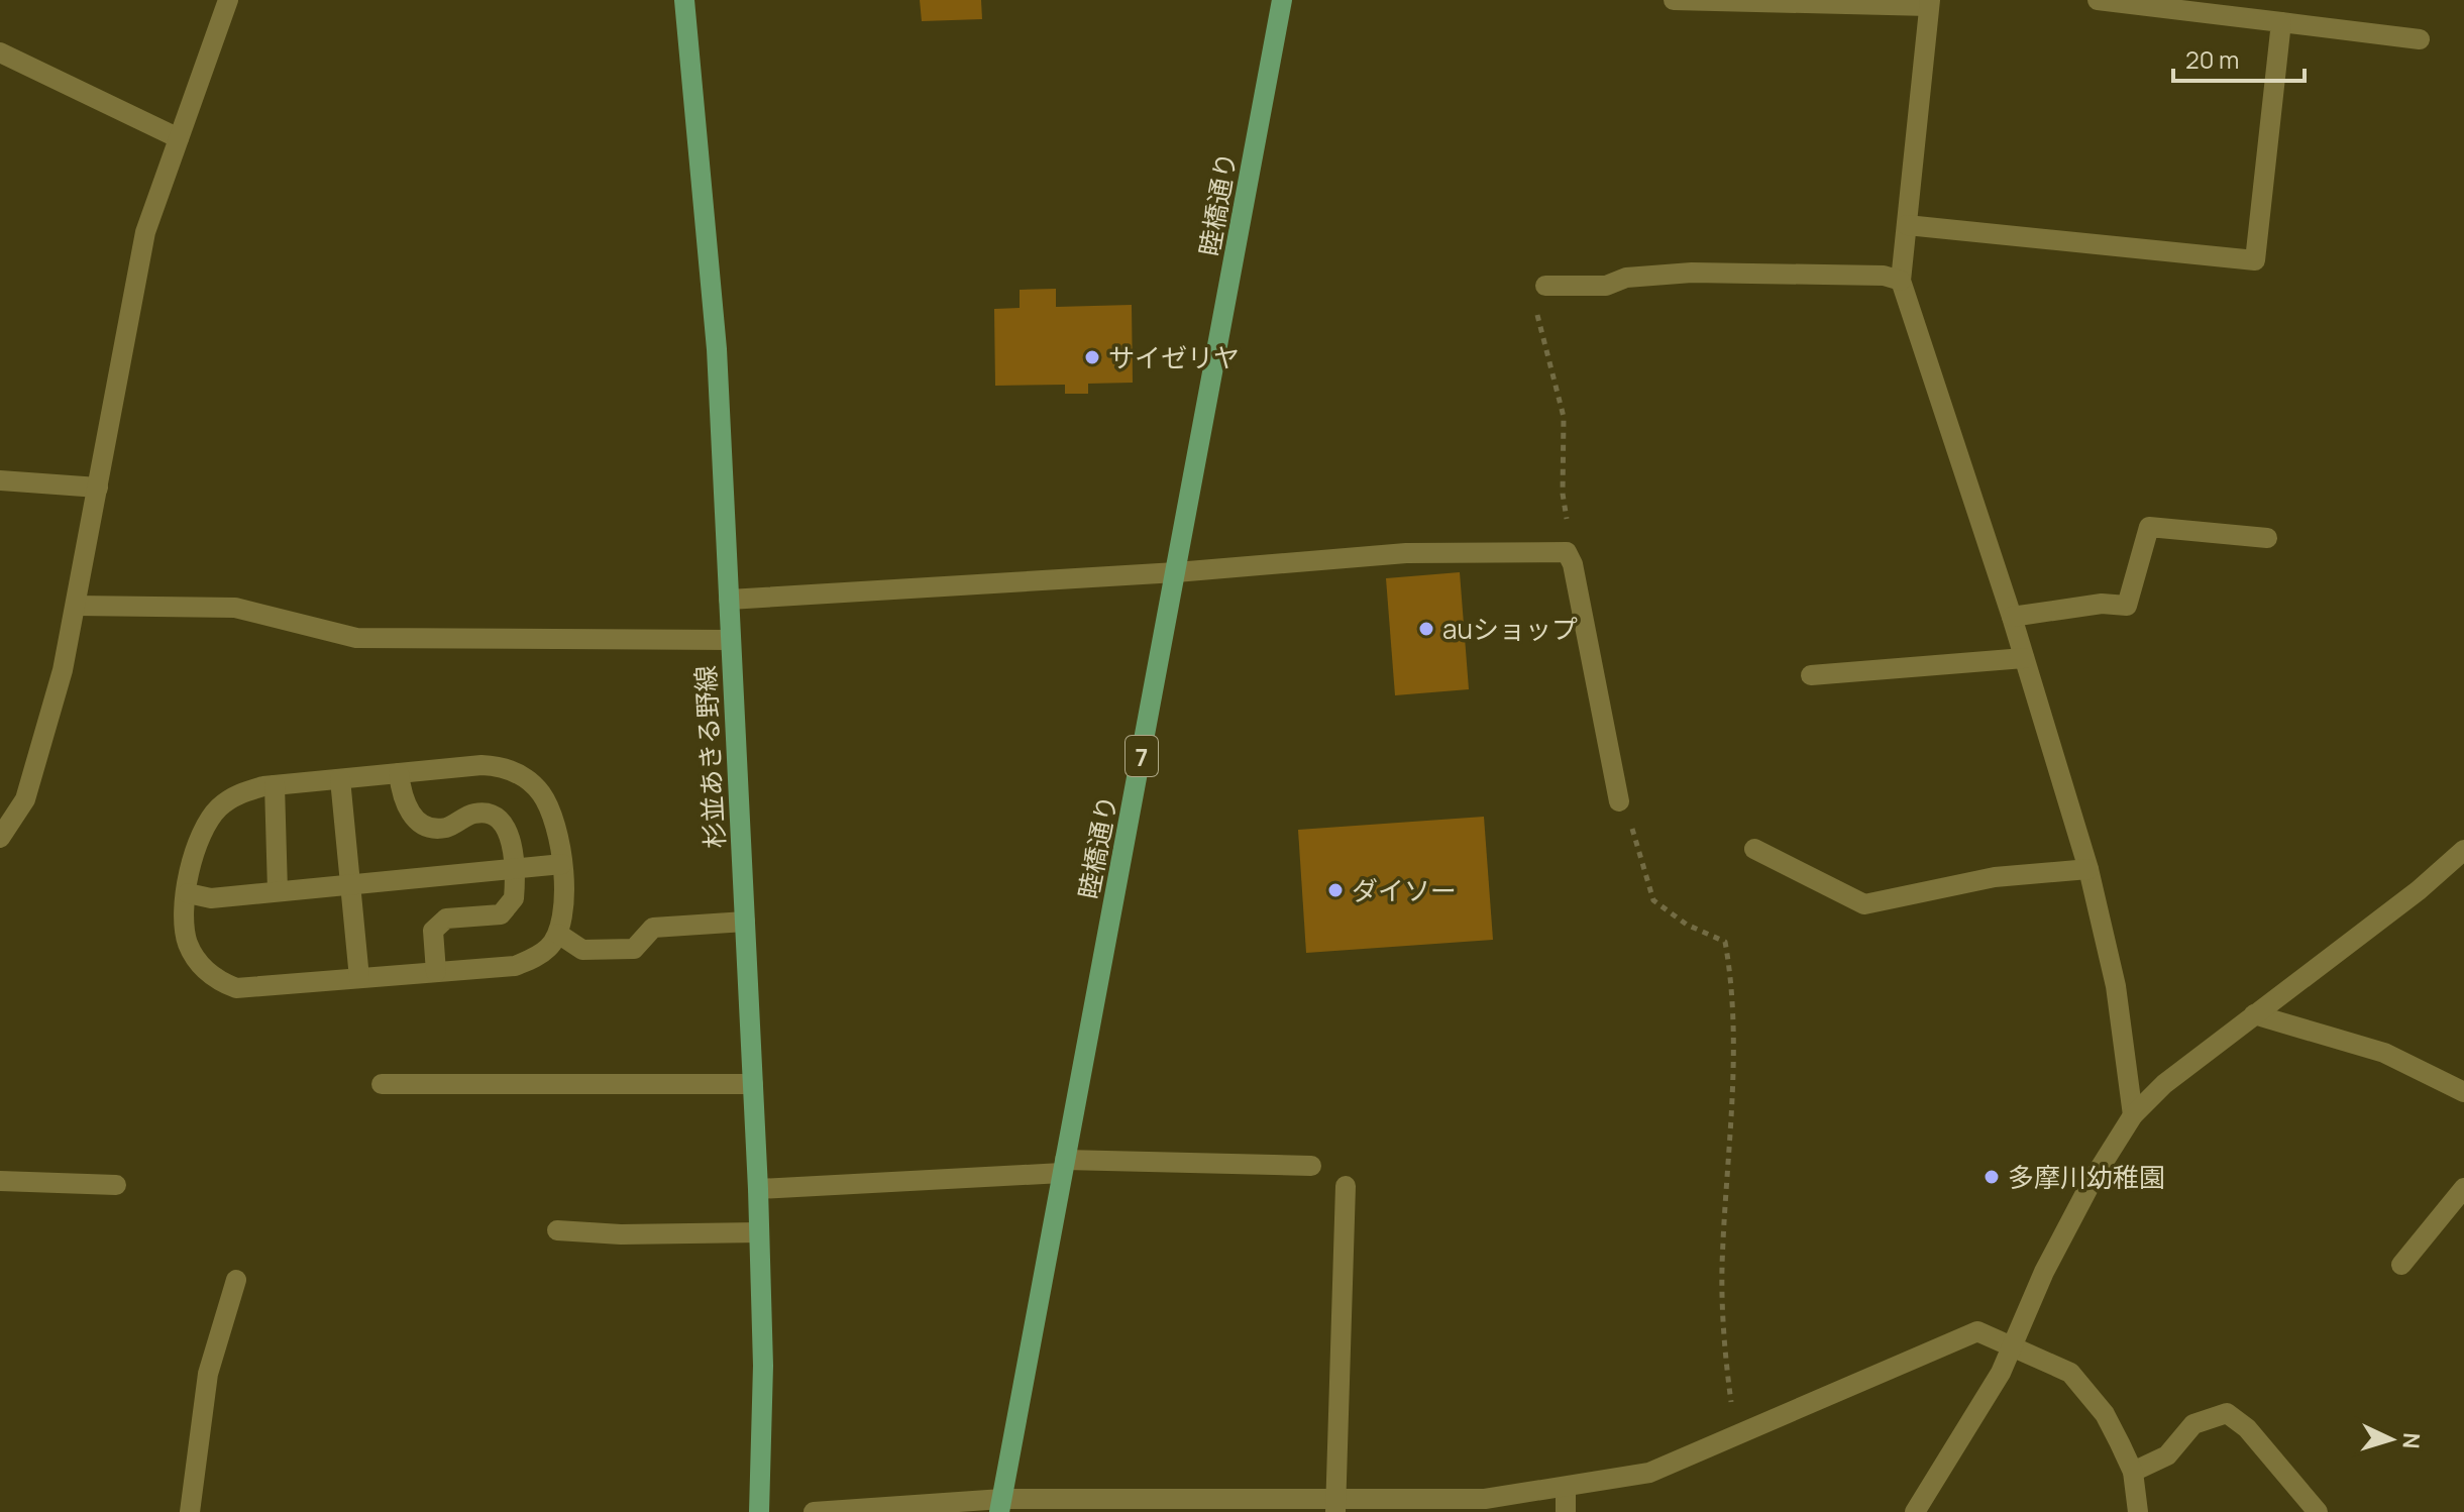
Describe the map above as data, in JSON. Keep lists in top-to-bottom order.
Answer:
{
  "streets": {
    "main road": ["睦橋通り", "7", "杉並あきる野線"]
  },
  "places": [
    "サイゼリヤ",
    "auショップ",
    "ダイソー",
    "多摩川幼稚園"
  ],
  "scale_bar": "20 m",
  "north": "right"
}
